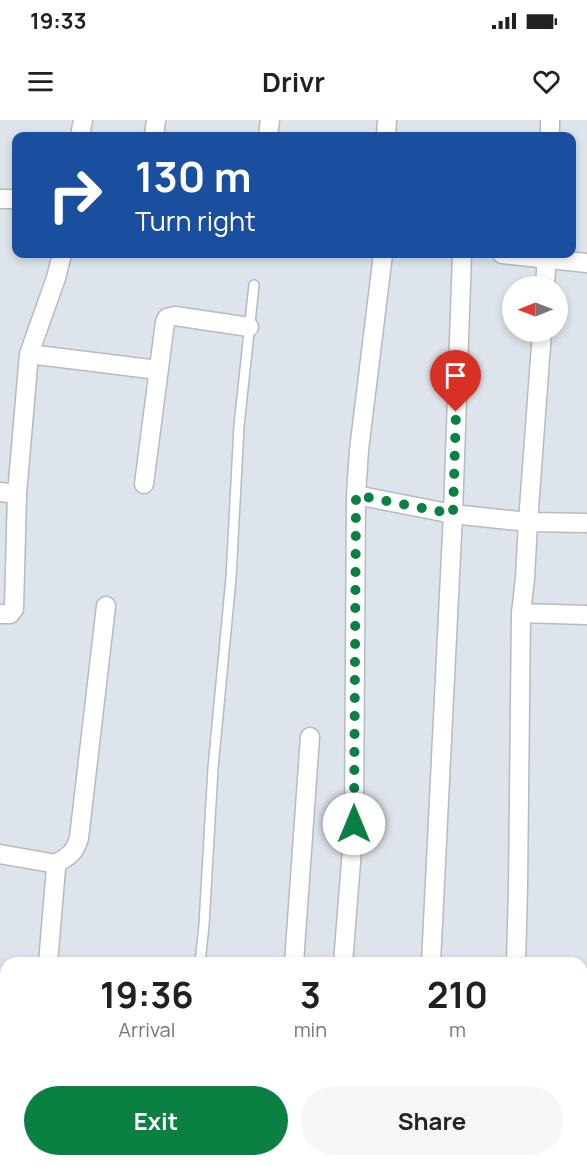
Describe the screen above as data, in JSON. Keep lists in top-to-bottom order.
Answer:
{
  "north": "left",
  "page": {
    "status": "19:33",
    "header": "Drivr",
    "turn": ["130 m", "Turn right"],
    "eta": [
      "19:36",
      "Arrival",
      "3",
      "min",
      "210",
      "m"
    ],
    "buttons": ["Exit", "Share"]
  }
}
